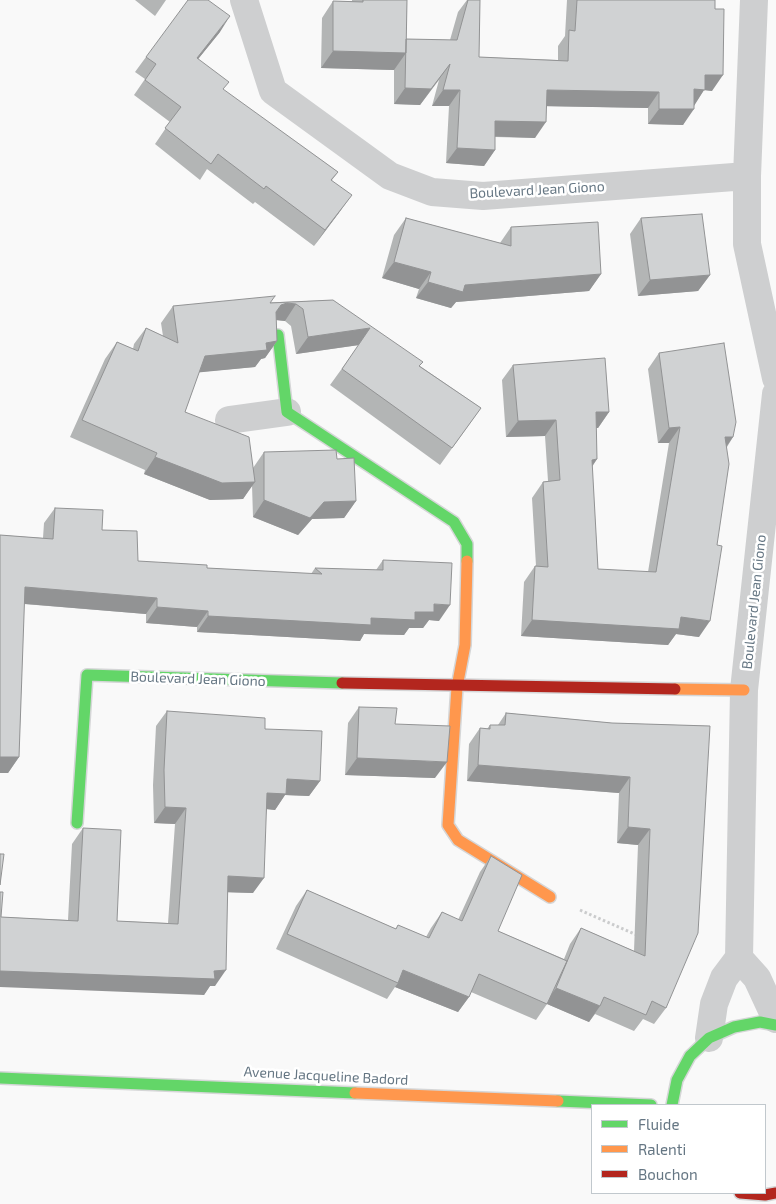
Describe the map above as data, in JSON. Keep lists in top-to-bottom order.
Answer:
{
  "streets": {
    "street": ["Boulevard Jean Giono", "Avenue Jacqueline Badord"]
  },
  "legend": ["Fluide", "Ralenti", "Bouchon"]
}
